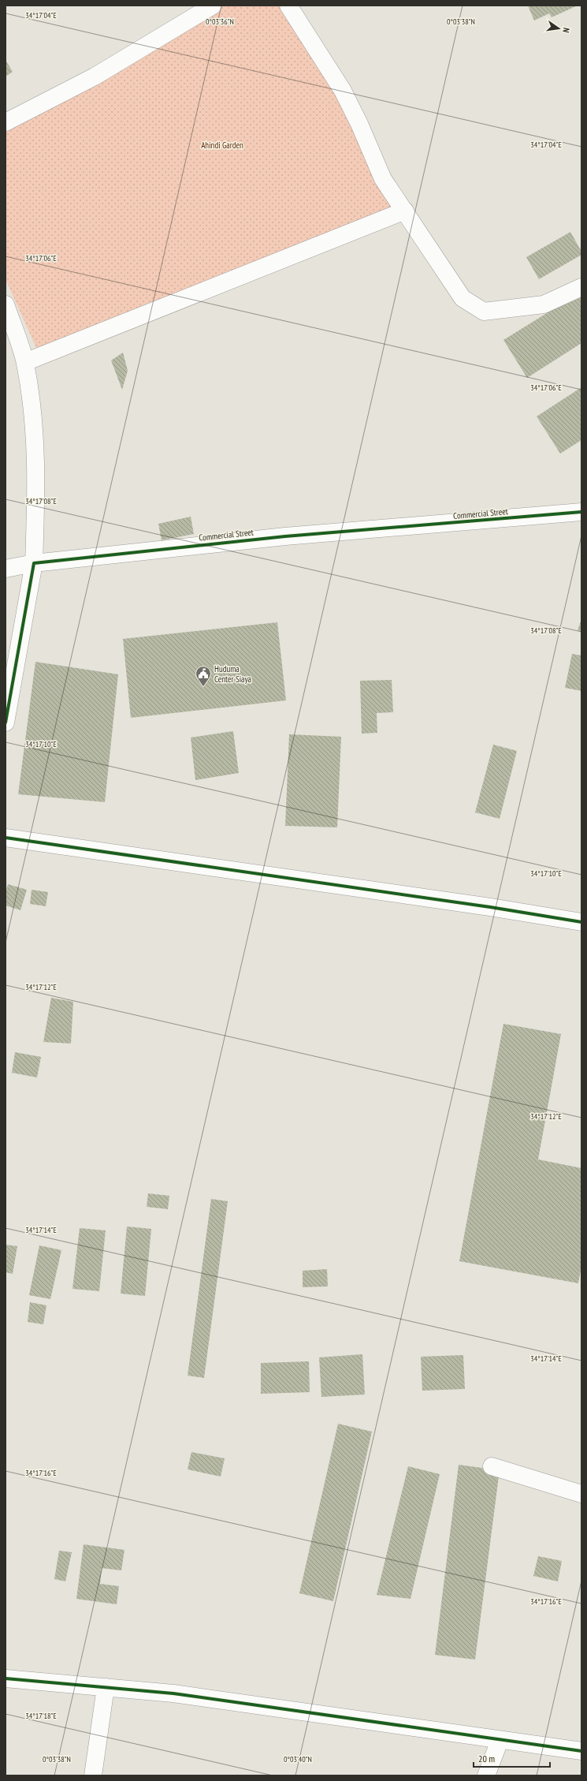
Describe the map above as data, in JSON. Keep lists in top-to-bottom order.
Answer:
{
  "streets": {
    "street": ["Commercial Street"]
  },
  "parks": ["Ahindi Garden"],
  "places": {
    "public building": ["Huduma Center Siaya"]
  },
  "scale_bar": "20 m",
  "north": "right",
  "coordinates": [
    "34°17'04\"E",
    "0°03'36\"N",
    "0°03'38\"N",
    "34°17'06\"E",
    "34°17'08\"E",
    "34°17'10\"E",
    "34°17'12\"E",
    "34°17'14\"E",
    "34°17'16\"E",
    "34°17'18\"E",
    "0°03'40\"N"
  ]
}
